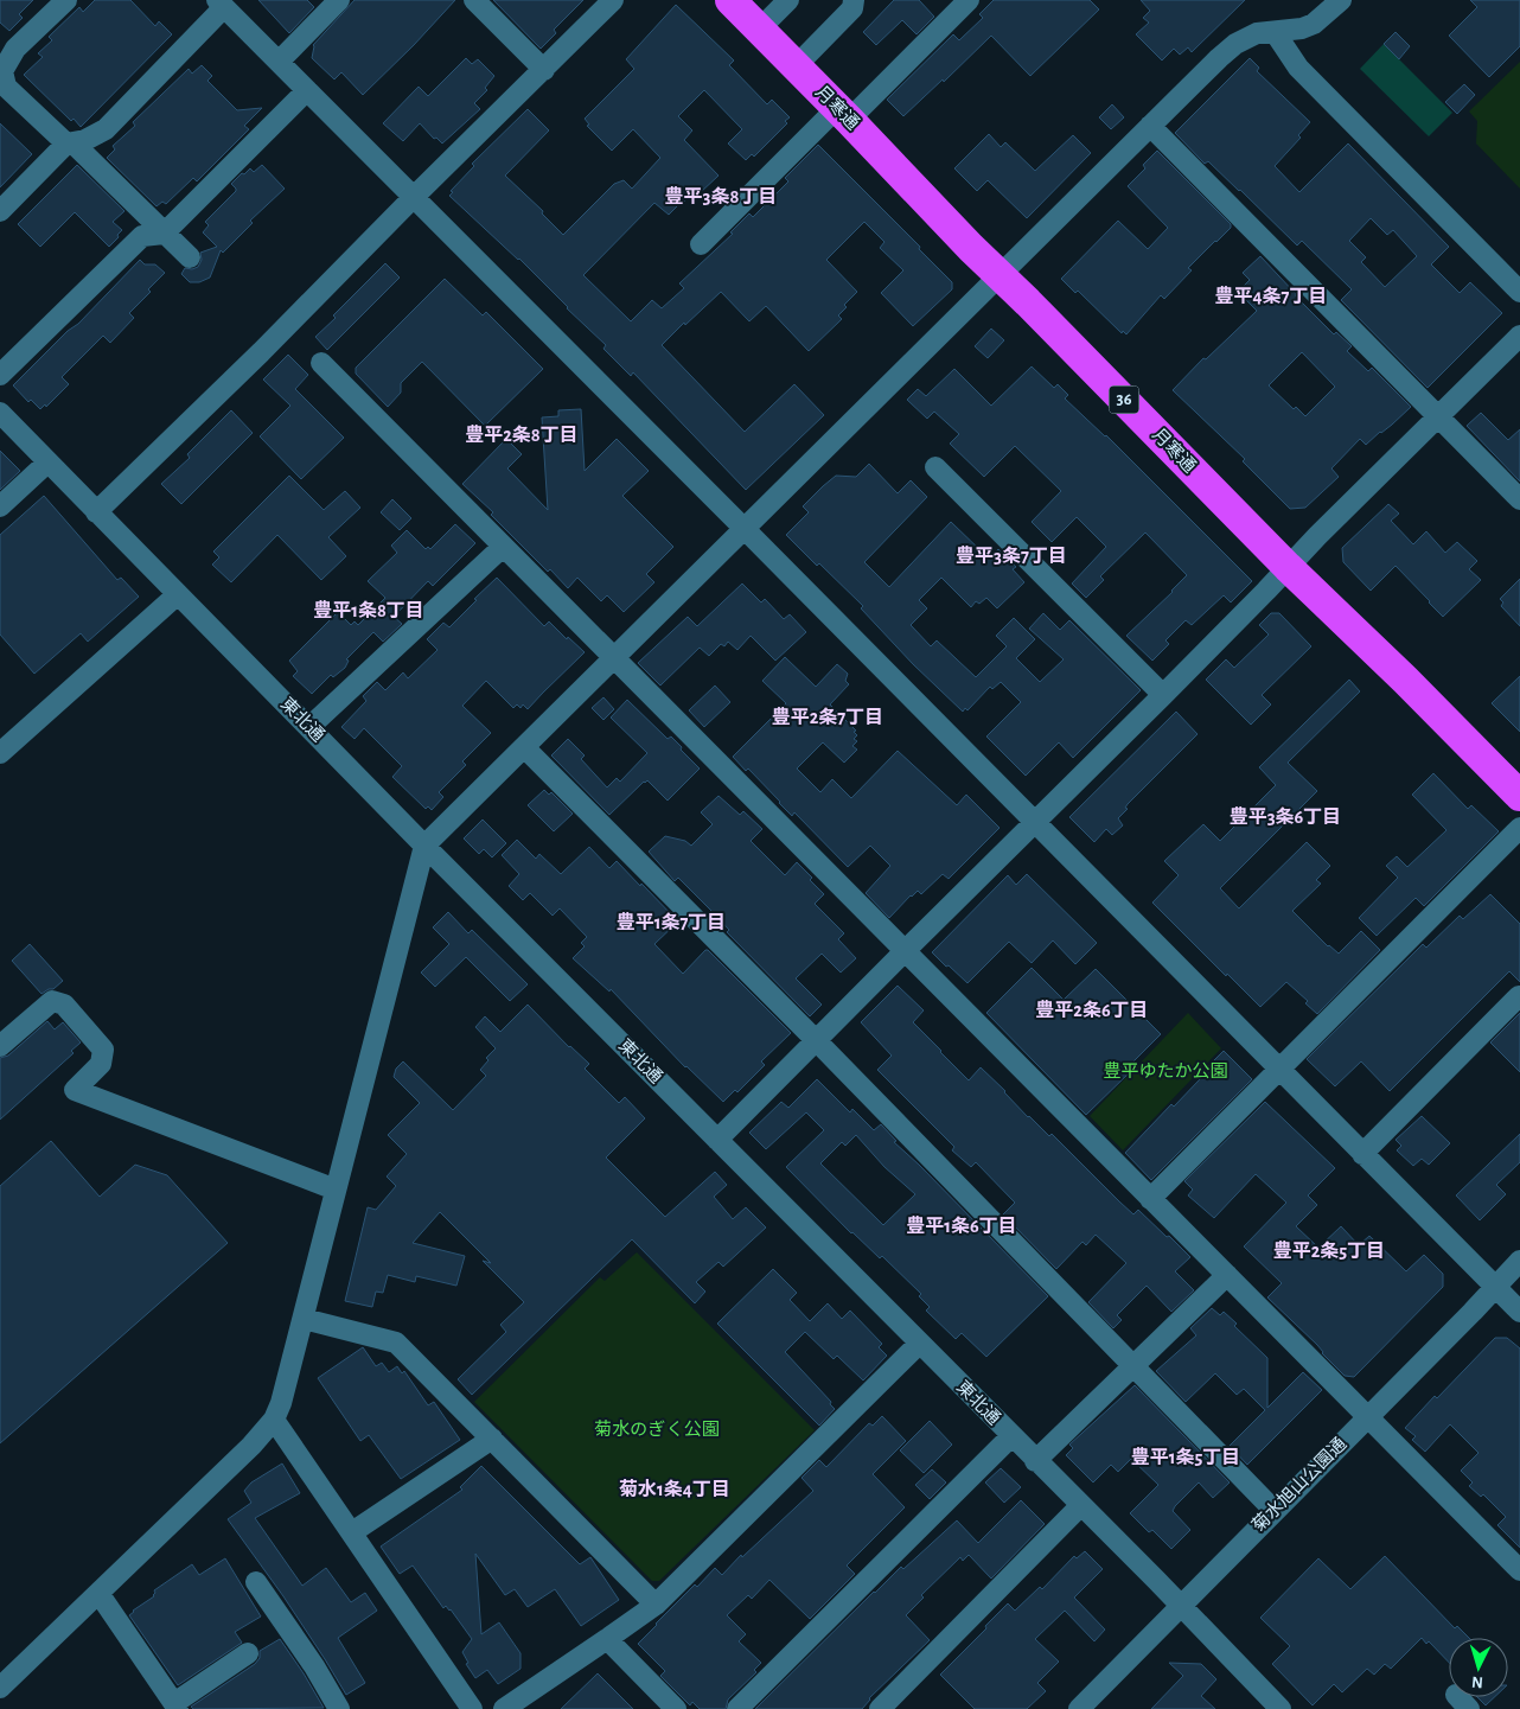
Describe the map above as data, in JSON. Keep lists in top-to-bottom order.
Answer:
{
  "streets": {
    "highway": ["月寒通", "36"],
    "street": ["東北通", "菊水旭山公園通"]
  },
  "crossings": [
    ["東北通", "菊水旭山公園通"]
  ],
  "districts": [
    "豊平3条8丁目",
    "豊平4条7丁目",
    "豊平2条8丁目",
    "豊平3条7丁目",
    "豊平1条8丁目",
    "豊平2条7丁目",
    "豊平3条6丁目",
    "豊平1条7丁目",
    "豊平2条6丁目",
    "豊平1条6丁目",
    "豊平2条5丁目",
    "豊平1条5丁目",
    "菊水1条4丁目"
  ],
  "parks": ["豊平ゆたか公園", "菊水のぎく公園"],
  "north": "bottom"
}
